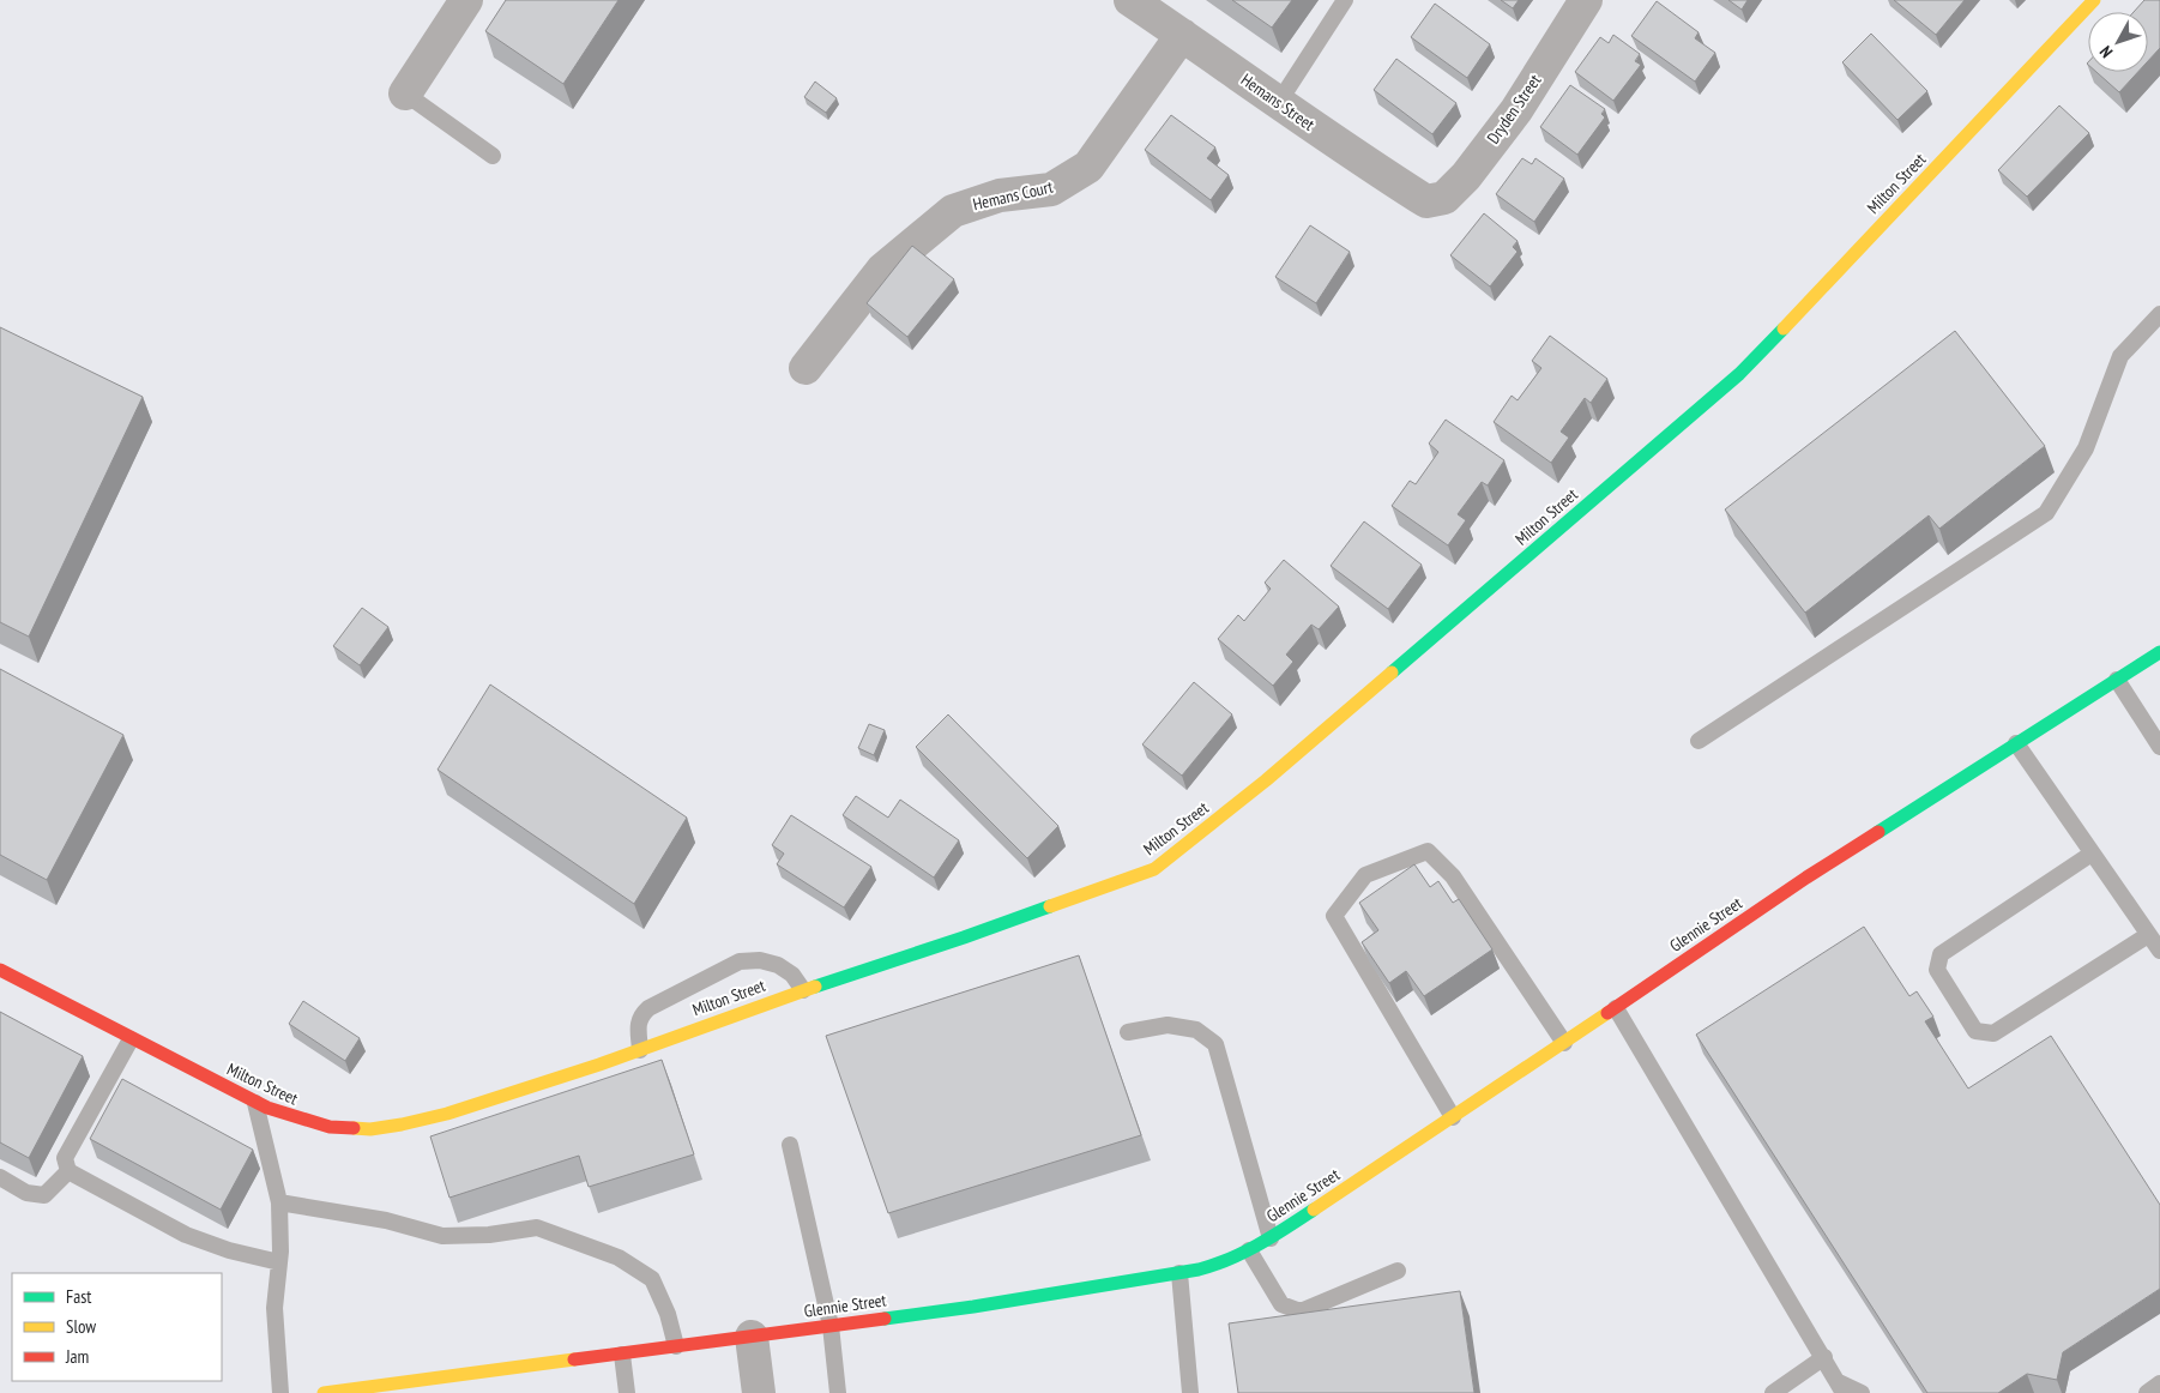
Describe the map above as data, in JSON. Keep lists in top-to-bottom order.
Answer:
{
  "streets": {
    "street": [
      "Hemans Street",
      "Dryden Street",
      "Milton Street",
      "Hemans Court",
      "Glennie Street"
    ]
  },
  "crossings": [
    ["Hemans Street", "Dryden Street"],
    ["Hemans Street", "Hemans Court"]
  ],
  "legend": ["Fast", "Slow", "Jam"],
  "north": "bottom left"
}
